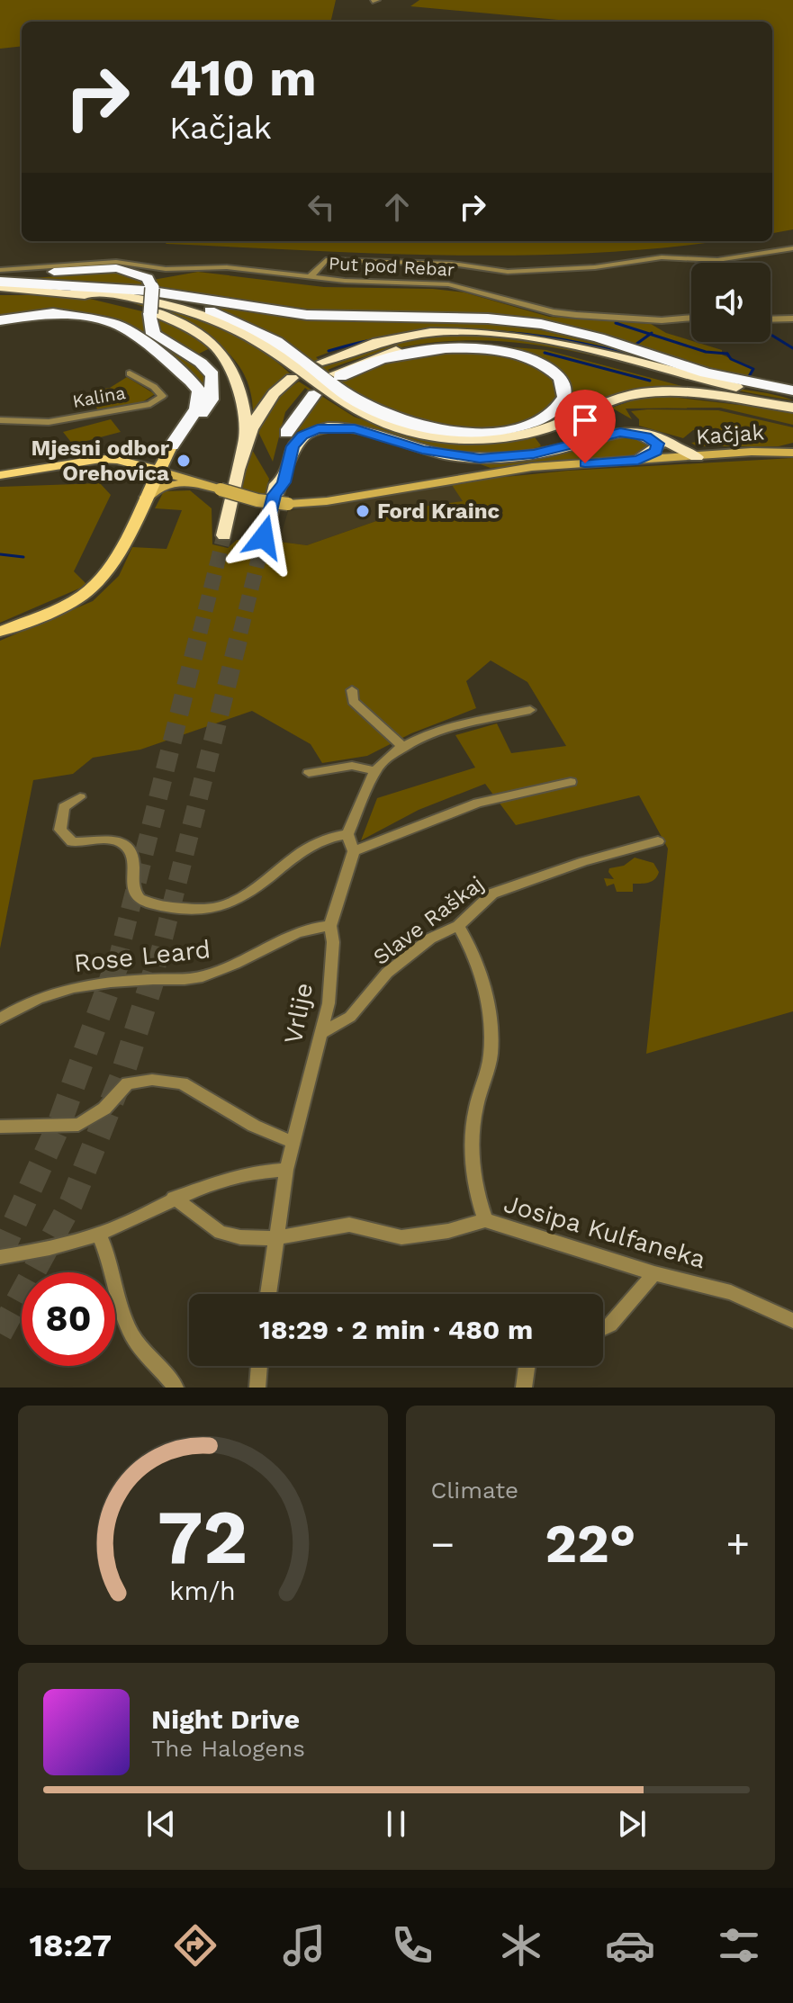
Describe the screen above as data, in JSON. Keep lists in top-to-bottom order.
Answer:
{
  "streets": {
    "main road": ["Kačjak"],
    "street": [
      "Put pod Rebar",
      "Kalina",
      "Slave Raškaj",
      "Rose Leard",
      "Vrlije",
      "Josipa Kulfaneka"
    ]
  },
  "crossings": [
    ["Slave Raškaj", "Vrlije"],
    ["Slave Raškaj", "Josipa Kulfaneka"],
    ["Rose Leard", "Vrlije"]
  ],
  "places": ["Mjesni odbor Orehovica", "Ford Krainc"],
  "page": {
    "turn": ["410 m", "Kačjak"],
    "limit": "80",
    "trip": "18:29 · 2 min · 480 m",
    "tile": "Climate",
    "heat": ["−", "22°", "+"],
    "song": ["Night Drive", "The Halogens"],
    "tabs": "18:27",
    "gauge": ["72", "km/h"]
  }
}
